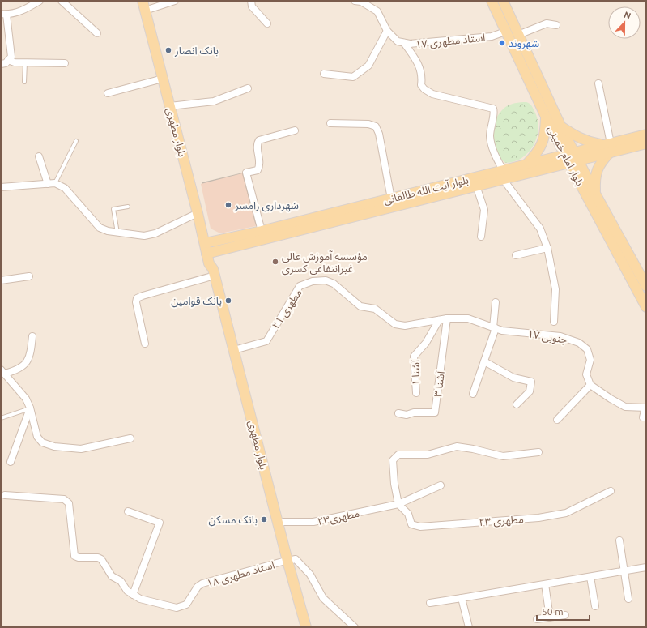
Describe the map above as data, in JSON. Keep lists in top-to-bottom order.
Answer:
{
  "streets": {
    "main road": ["بلوار مطهری", "بلوار امام خمینی", "بلوار آیت الله طالقانی"],
    "street": [
      "استاد مطهری ۱۷",
      "مطهری ۲۱",
      "جنوبی ۱۷",
      "آشنا ۱",
      "آشنا ۳",
      "مطهری۲۳",
      "مطهری ۲۳",
      "استاد مطهری ۱۸"
    ]
  },
  "crossings": [
    ["استاد مطهری ۱۷", "بلوار امام خمینی"],
    ["بلوار مطهری", "بلوار آیت الله طالقانی"],
    ["بلوار مطهری", "مطهری ۲۱"],
    ["بلوار مطهری", "مطهری۲۳"],
    ["بلوار مطهری", "استاد مطهری ۱۸"],
    ["بلوار امام خمینی", "بلوار آیت الله طالقانی"],
    ["مطهری ۲۱", "جنوبی ۱۷"],
    ["مطهری ۲۱", "آشنا ۱"],
    ["مطهری ۲۱", "آشنا ۳"],
    ["مطهری۲۳", "مطهری ۲۳"]
  ],
  "places": [
    "شهروند",
    "بانک انصار",
    "شهرداری رامسر",
    "مؤسسه آموزش عالی غیرانتفاعی کسری",
    "بانک قوامین",
    "بانک مسکن"
  ],
  "scale_bar": "50 m",
  "north": "top"
}
